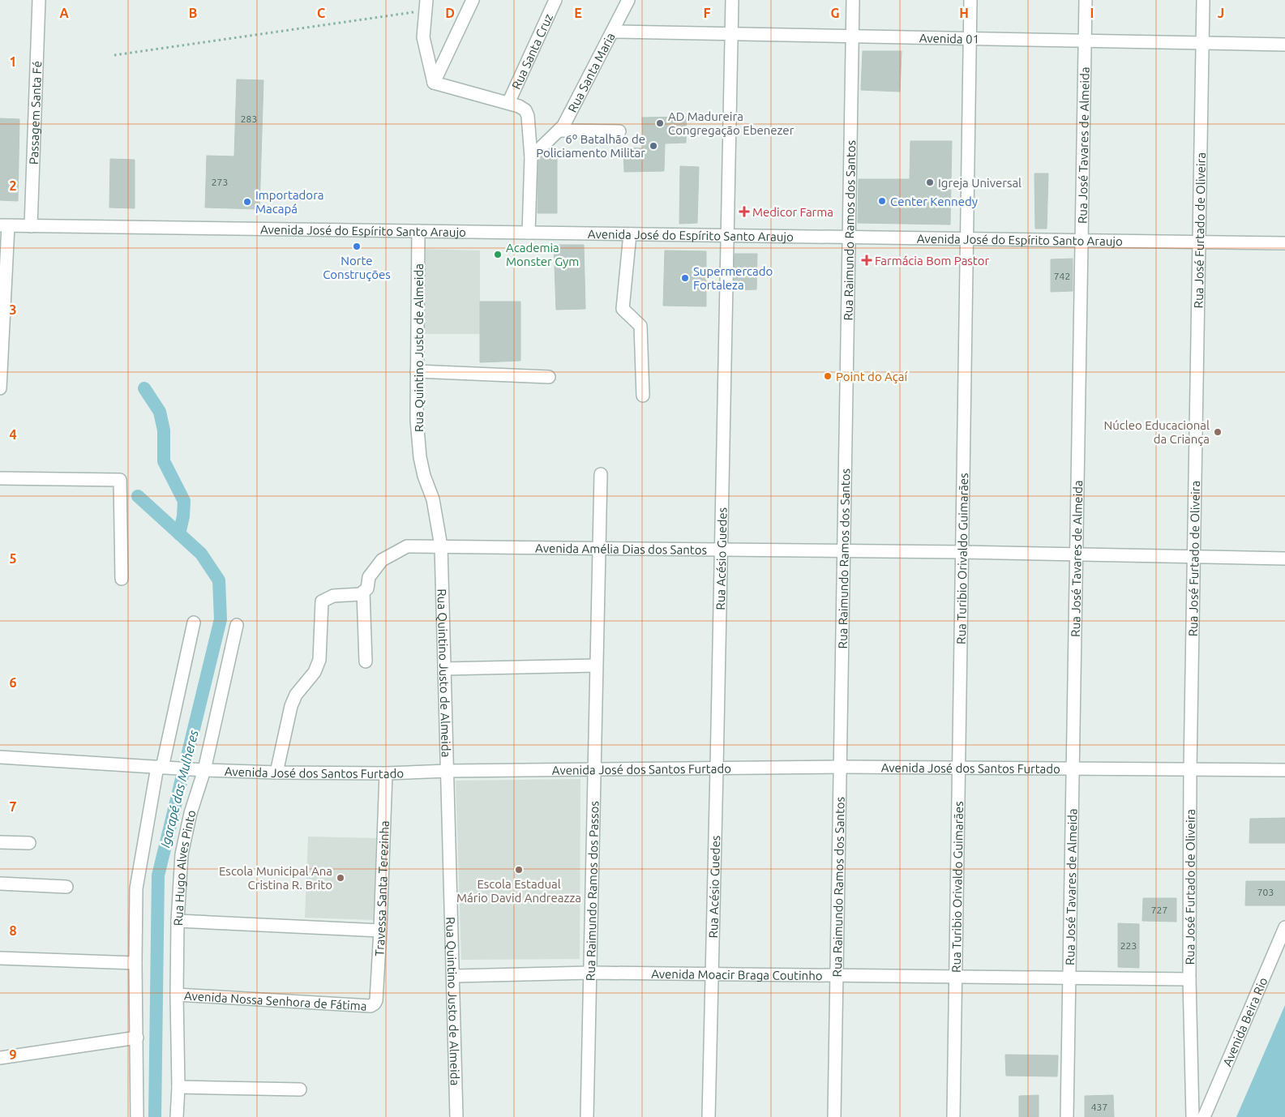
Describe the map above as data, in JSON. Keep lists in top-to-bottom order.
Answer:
{
  "streets": {
    "street": [
      "Avenida 01",
      "Rua Santa Cruz",
      "Rua Santa Maria",
      "Passagem Santa Fé",
      "Rua José Tavares de Almeida",
      "Avenida José do Espírito Santo Araujo",
      "Rua Raimundo Ramos dos Santos",
      "Rua José Furtado de Oliveira",
      "Rua Quintino Justo de Almeida",
      "Avenida Amélia Dias dos Santos",
      "Rua Acésio Guedes",
      "Rua Turibio Orivaldo Guimarães",
      "Avenida José dos Santos Furtado",
      "Rua Hugo Alves Pinto",
      "Travessa Santa Terezinha",
      "Rua Raimundo Ramos dos Passos",
      "Avenida Moacir Braga Coutinho",
      "Avenida Nossa Senhora de Fátima",
      "Avenida Beira Rio"
    ]
  },
  "crossings": [
    ["Avenida 01", "Rua Santa Maria"],
    ["Avenida 01", "Rua José Tavares de Almeida"],
    ["Avenida 01", "Rua Raimundo Ramos dos Santos"],
    ["Avenida 01", "Rua José Furtado de Oliveira"],
    ["Avenida 01", "Rua Acésio Guedes"],
    ["Avenida 01", "Rua Turibio Orivaldo Guimarães"],
    ["Passagem Santa Fé", "Avenida José do Espírito Santo Araujo"],
    ["Rua José Tavares de Almeida", "Avenida José do Espírito Santo Araujo"],
    ["Rua José Tavares de Almeida", "Avenida Amélia Dias dos Santos"],
    ["Rua José Tavares de Almeida", "Avenida José dos Santos Furtado"],
    ["Rua José Tavares de Almeida", "Avenida Moacir Braga Coutinho"],
    ["Avenida José do Espírito Santo Araujo", "Rua Raimundo Ramos dos Santos"],
    ["Avenida José do Espírito Santo Araujo", "Rua José Furtado de Oliveira"],
    ["Avenida José do Espírito Santo Araujo", "Rua Quintino Justo de Almeida"],
    ["Avenida José do Espírito Santo Araujo", "Rua Acésio Guedes"],
    ["Avenida José do Espírito Santo Araujo", "Rua Turibio Orivaldo Guimarães"],
    ["Rua Raimundo Ramos dos Santos", "Avenida Amélia Dias dos Santos"],
    ["Rua Raimundo Ramos dos Santos", "Avenida José dos Santos Furtado"],
    ["Rua Raimundo Ramos dos Santos", "Avenida Moacir Braga Coutinho"],
    ["Rua José Furtado de Oliveira", "Avenida Amélia Dias dos Santos"],
    ["Rua José Furtado de Oliveira", "Avenida José dos Santos Furtado"],
    ["Rua José Furtado de Oliveira", "Avenida Moacir Braga Coutinho"],
    ["Rua Quintino Justo de Almeida", "Avenida Amélia Dias dos Santos"],
    ["Rua Quintino Justo de Almeida", "Avenida José dos Santos Furtado"],
    ["Rua Quintino Justo de Almeida", "Avenida Moacir Braga Coutinho"],
    ["Avenida Amélia Dias dos Santos", "Rua Acésio Guedes"],
    ["Avenida Amélia Dias dos Santos", "Rua Turibio Orivaldo Guimarães"],
    ["Avenida Amélia Dias dos Santos", "Rua Raimundo Ramos dos Passos"],
    ["Rua Acésio Guedes", "Avenida José dos Santos Furtado"],
    ["Rua Acésio Guedes", "Avenida Moacir Braga Coutinho"],
    ["Rua Turibio Orivaldo Guimarães", "Avenida José dos Santos Furtado"],
    ["Rua Turibio Orivaldo Guimarães", "Avenida Moacir Braga Coutinho"],
    ["Avenida José dos Santos Furtado", "Rua Hugo Alves Pinto"],
    ["Avenida José dos Santos Furtado", "Travessa Santa Terezinha"],
    ["Avenida José dos Santos Furtado", "Rua Raimundo Ramos dos Passos"],
    ["Rua Hugo Alves Pinto", "Avenida Nossa Senhora de Fátima"],
    ["Travessa Santa Terezinha", "Avenida Nossa Senhora de Fátima"],
    ["Rua Raimundo Ramos dos Passos", "Avenida Moacir Braga Coutinho"]
  ],
  "water": ["Igarapé das Mulheres"],
  "places": {
    "other": [
      "AD Madureira Congregação Ebenezer",
      "6º Batalhão de Policiamento Militar",
      "Igreja Universal",
      "Center Kennedy",
      "Importadora Macapá",
      "Norte Construções",
      "Academia Monster Gym",
      "Supermercado Fortaleza",
      "Point do Açaí",
      "Núcleo Educacional da Criança",
      "Escola Estadual Mário David Andreazza",
      "Escola Municipal Ana Cristina R. Brito"
    ],
    "health": ["Medicor Farma", "Farmácia Bom Pastor"]
  },
  "house_numbers": [
    "283",
    "273",
    "742",
    "703",
    "727",
    "223",
    "437"
  ],
  "grid": {
    "columns": [
      "A",
      "B",
      "C",
      "D",
      "E",
      "F",
      "G",
      "H",
      "I",
      "J"
    ],
    "rows": [
      "1",
      "2",
      "3",
      "4",
      "5",
      "6",
      "7",
      "8",
      "9"
    ]
  }
}
